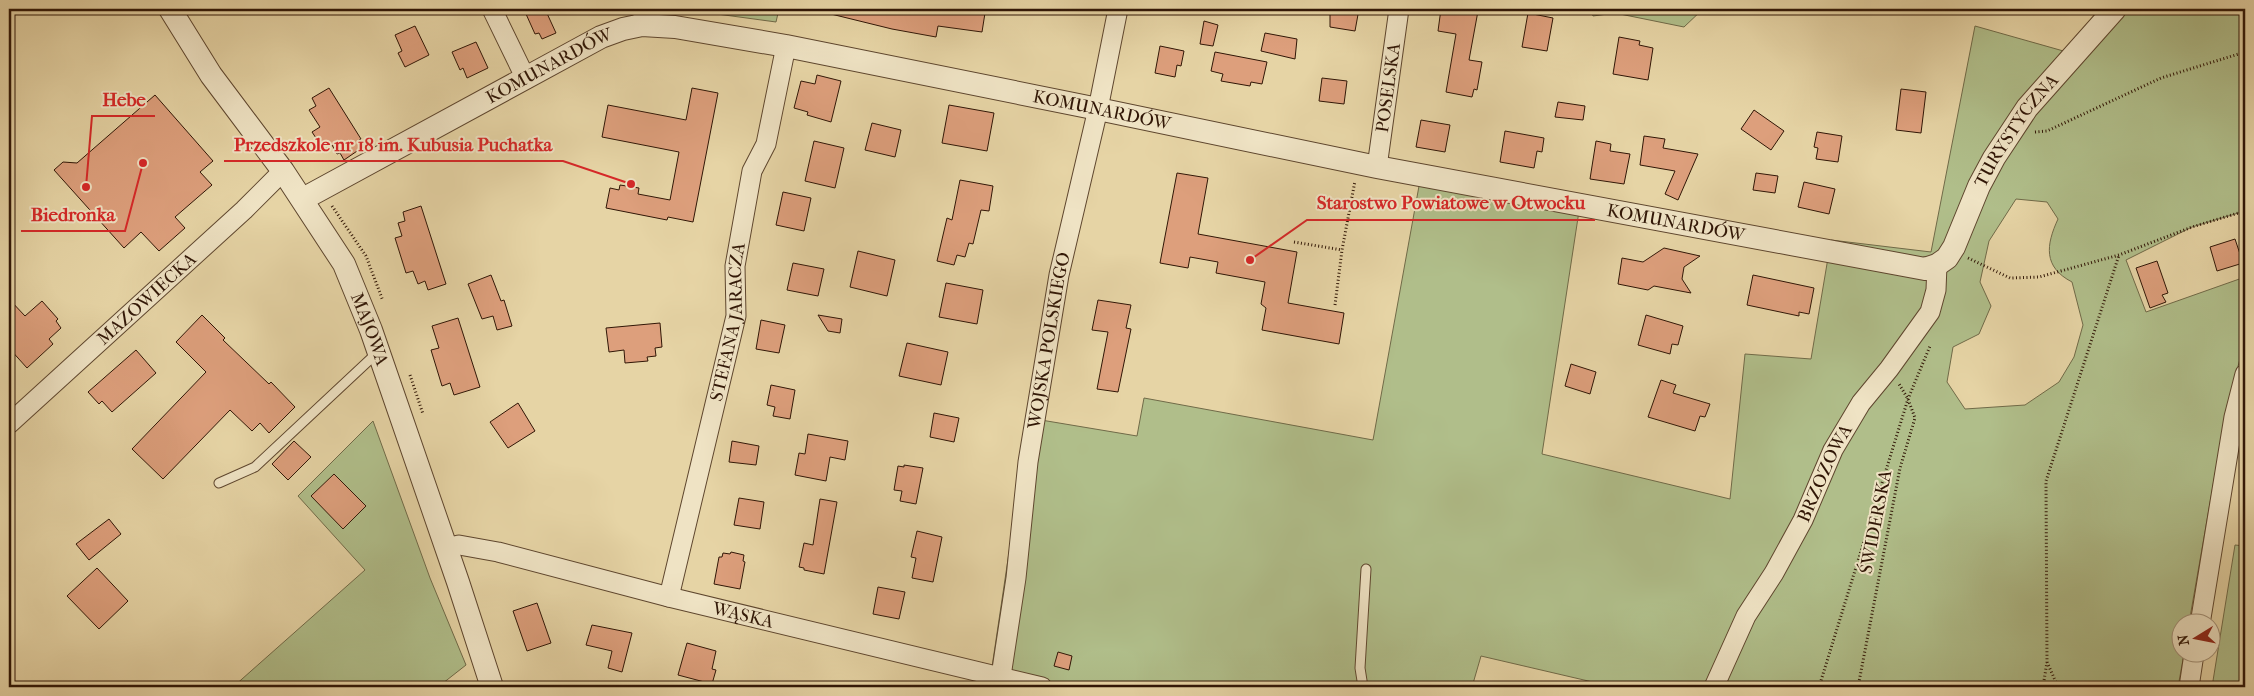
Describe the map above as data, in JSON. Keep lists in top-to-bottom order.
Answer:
{
  "streets": {
    "street": [
      "KOMUNARDÓW",
      "POSELSKA",
      "TURYSTYCZNA",
      "MAZOWIECKA",
      "STEFANA JARACZA",
      "MAJOWA",
      "WOJSKA POLSKIEGO",
      "BRZOZOWA",
      "WĄSKA"
    ],
    "path": ["ŚWIDERSKA"]
  },
  "crossings": [
    ["KOMUNARDÓW", "POSELSKA"],
    ["KOMUNARDÓW", "TURYSTYCZNA"],
    ["KOMUNARDÓW", "STEFANA JARACZA"],
    ["KOMUNARDÓW", "MAJOWA"],
    ["KOMUNARDÓW", "WOJSKA POLSKIEGO"],
    ["KOMUNARDÓW", "BRZOZOWA"],
    ["TURYSTYCZNA", "BRZOZOWA"],
    ["MAZOWIECKA", "MAJOWA"],
    ["STEFANA JARACZA", "WĄSKA"],
    ["MAJOWA", "WĄSKA"],
    ["WOJSKA POLSKIEGO", "WĄSKA"],
    ["BRZOZOWA", "ŚWIDERSKA"]
  ],
  "places": [
    "Biedronka",
    "Przedszkole nr 18 im. Kubusia Puchatka",
    "Hebe",
    "Starostwo Powiatowe w Otwocku"
  ],
  "north": "left"
}
